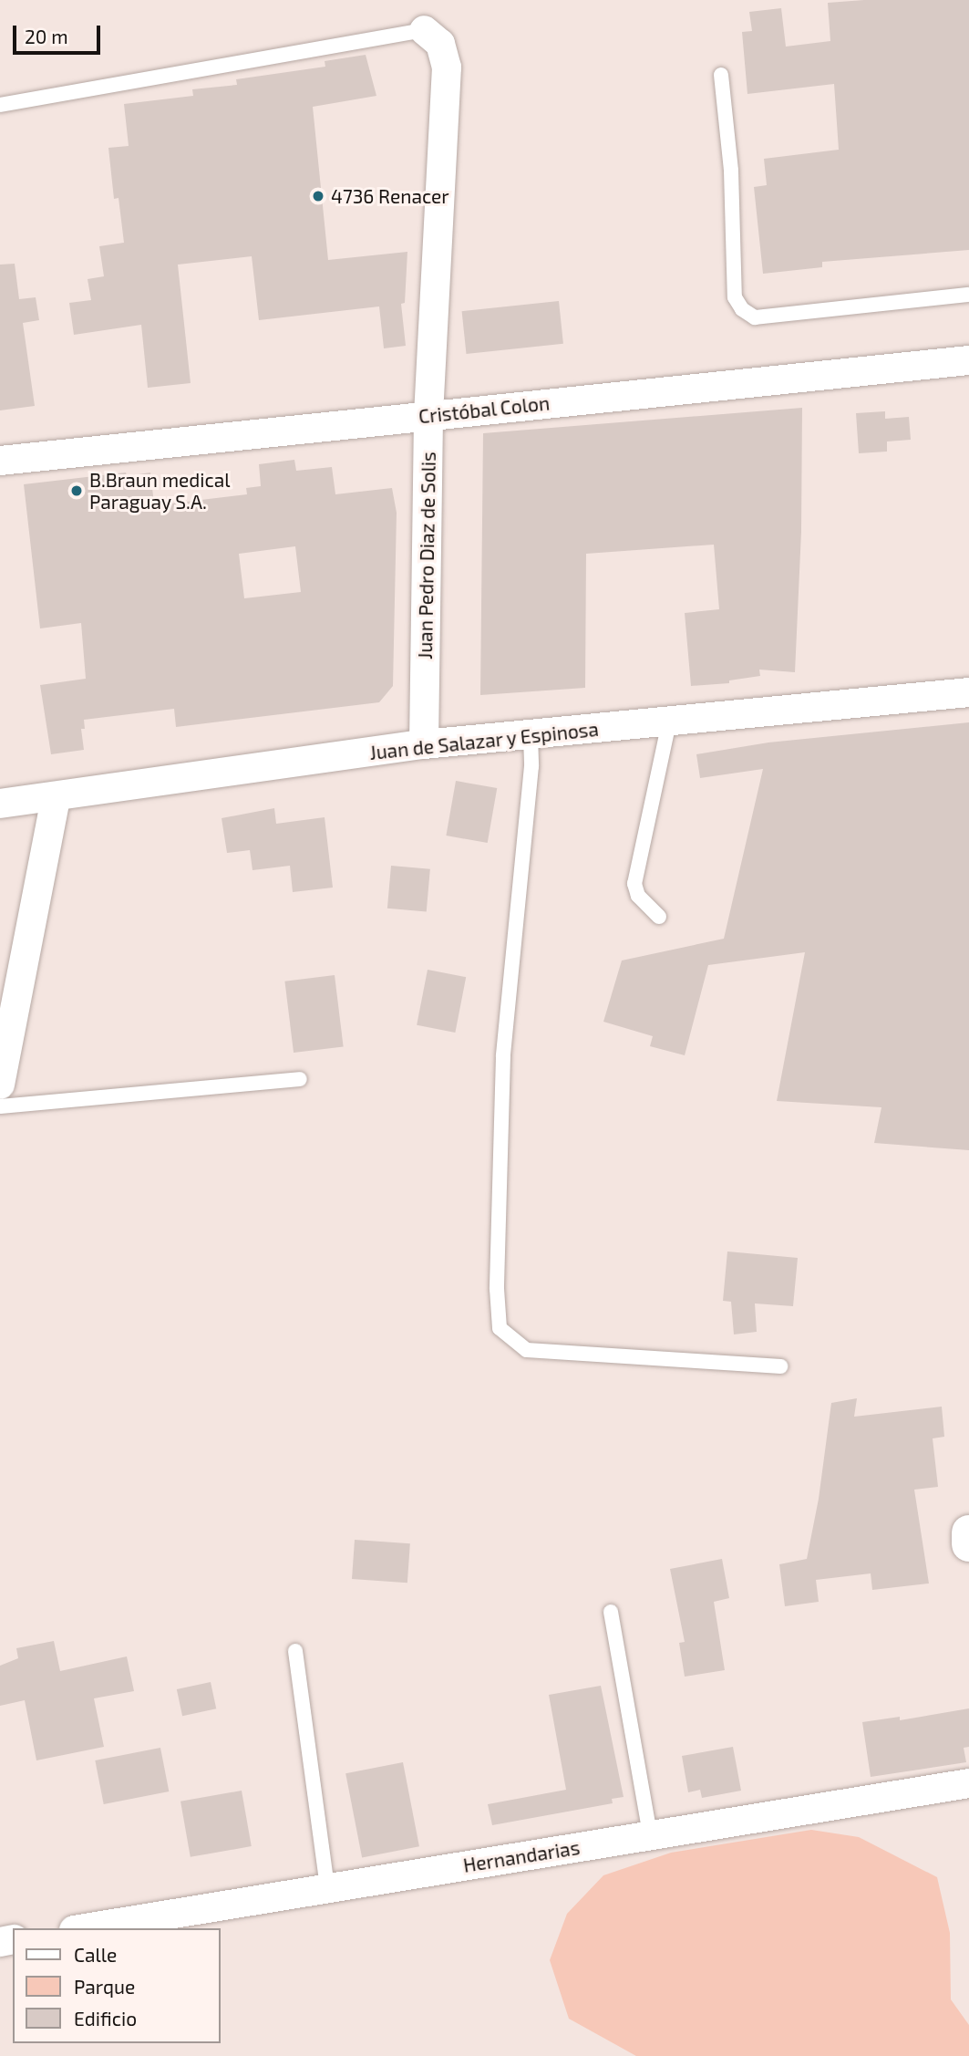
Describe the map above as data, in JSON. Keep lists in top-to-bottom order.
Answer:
{
  "streets": {
    "street": [
      "Cristóbal Colon",
      "Juan Pedro Diaz de Solis",
      "Juan de Salazar y Espinosa",
      "Hernandarias"
    ]
  },
  "crossings": [
    ["Cristóbal Colon", "Juan Pedro Diaz de Solis"],
    ["Juan Pedro Diaz de Solis", "Juan de Salazar y Espinosa"]
  ],
  "places": ["4736 Renacer", "B.Braun medical Paraguay S.A."],
  "legend": ["Calle", "Parque", "Edificio"],
  "scale_bar": "20 m"
}
